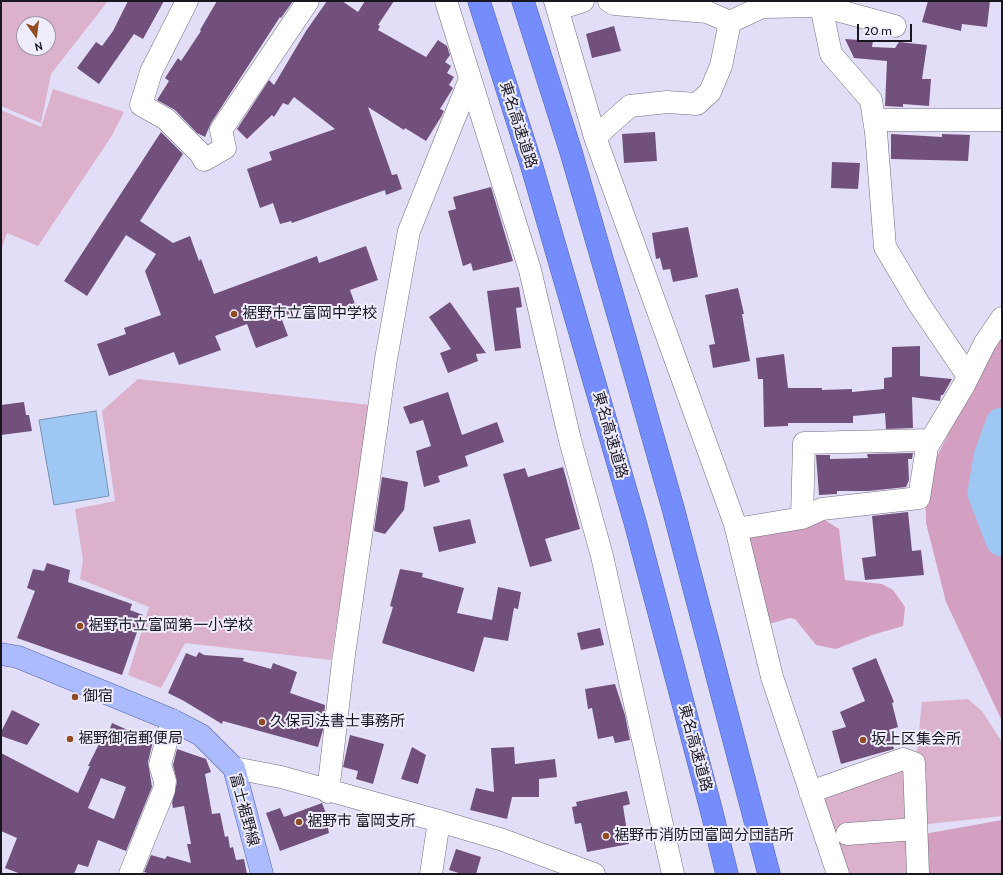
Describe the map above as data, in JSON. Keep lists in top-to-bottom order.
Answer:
{
  "streets": {
    "highway": ["東名高速道路"],
    "main road": ["富士裾野線"]
  },
  "places": [
    "裾野市立富岡中学校",
    "裾野市立富岡第一小学校",
    "御宿",
    "久保司法書士事務所",
    "裾野御宿郵便局",
    "坂上区集会所",
    "裾野市 富岡支所",
    "裾野市消防団富岡分団詰所"
  ],
  "scale_bar": "20 m",
  "north": "bottom"
}
